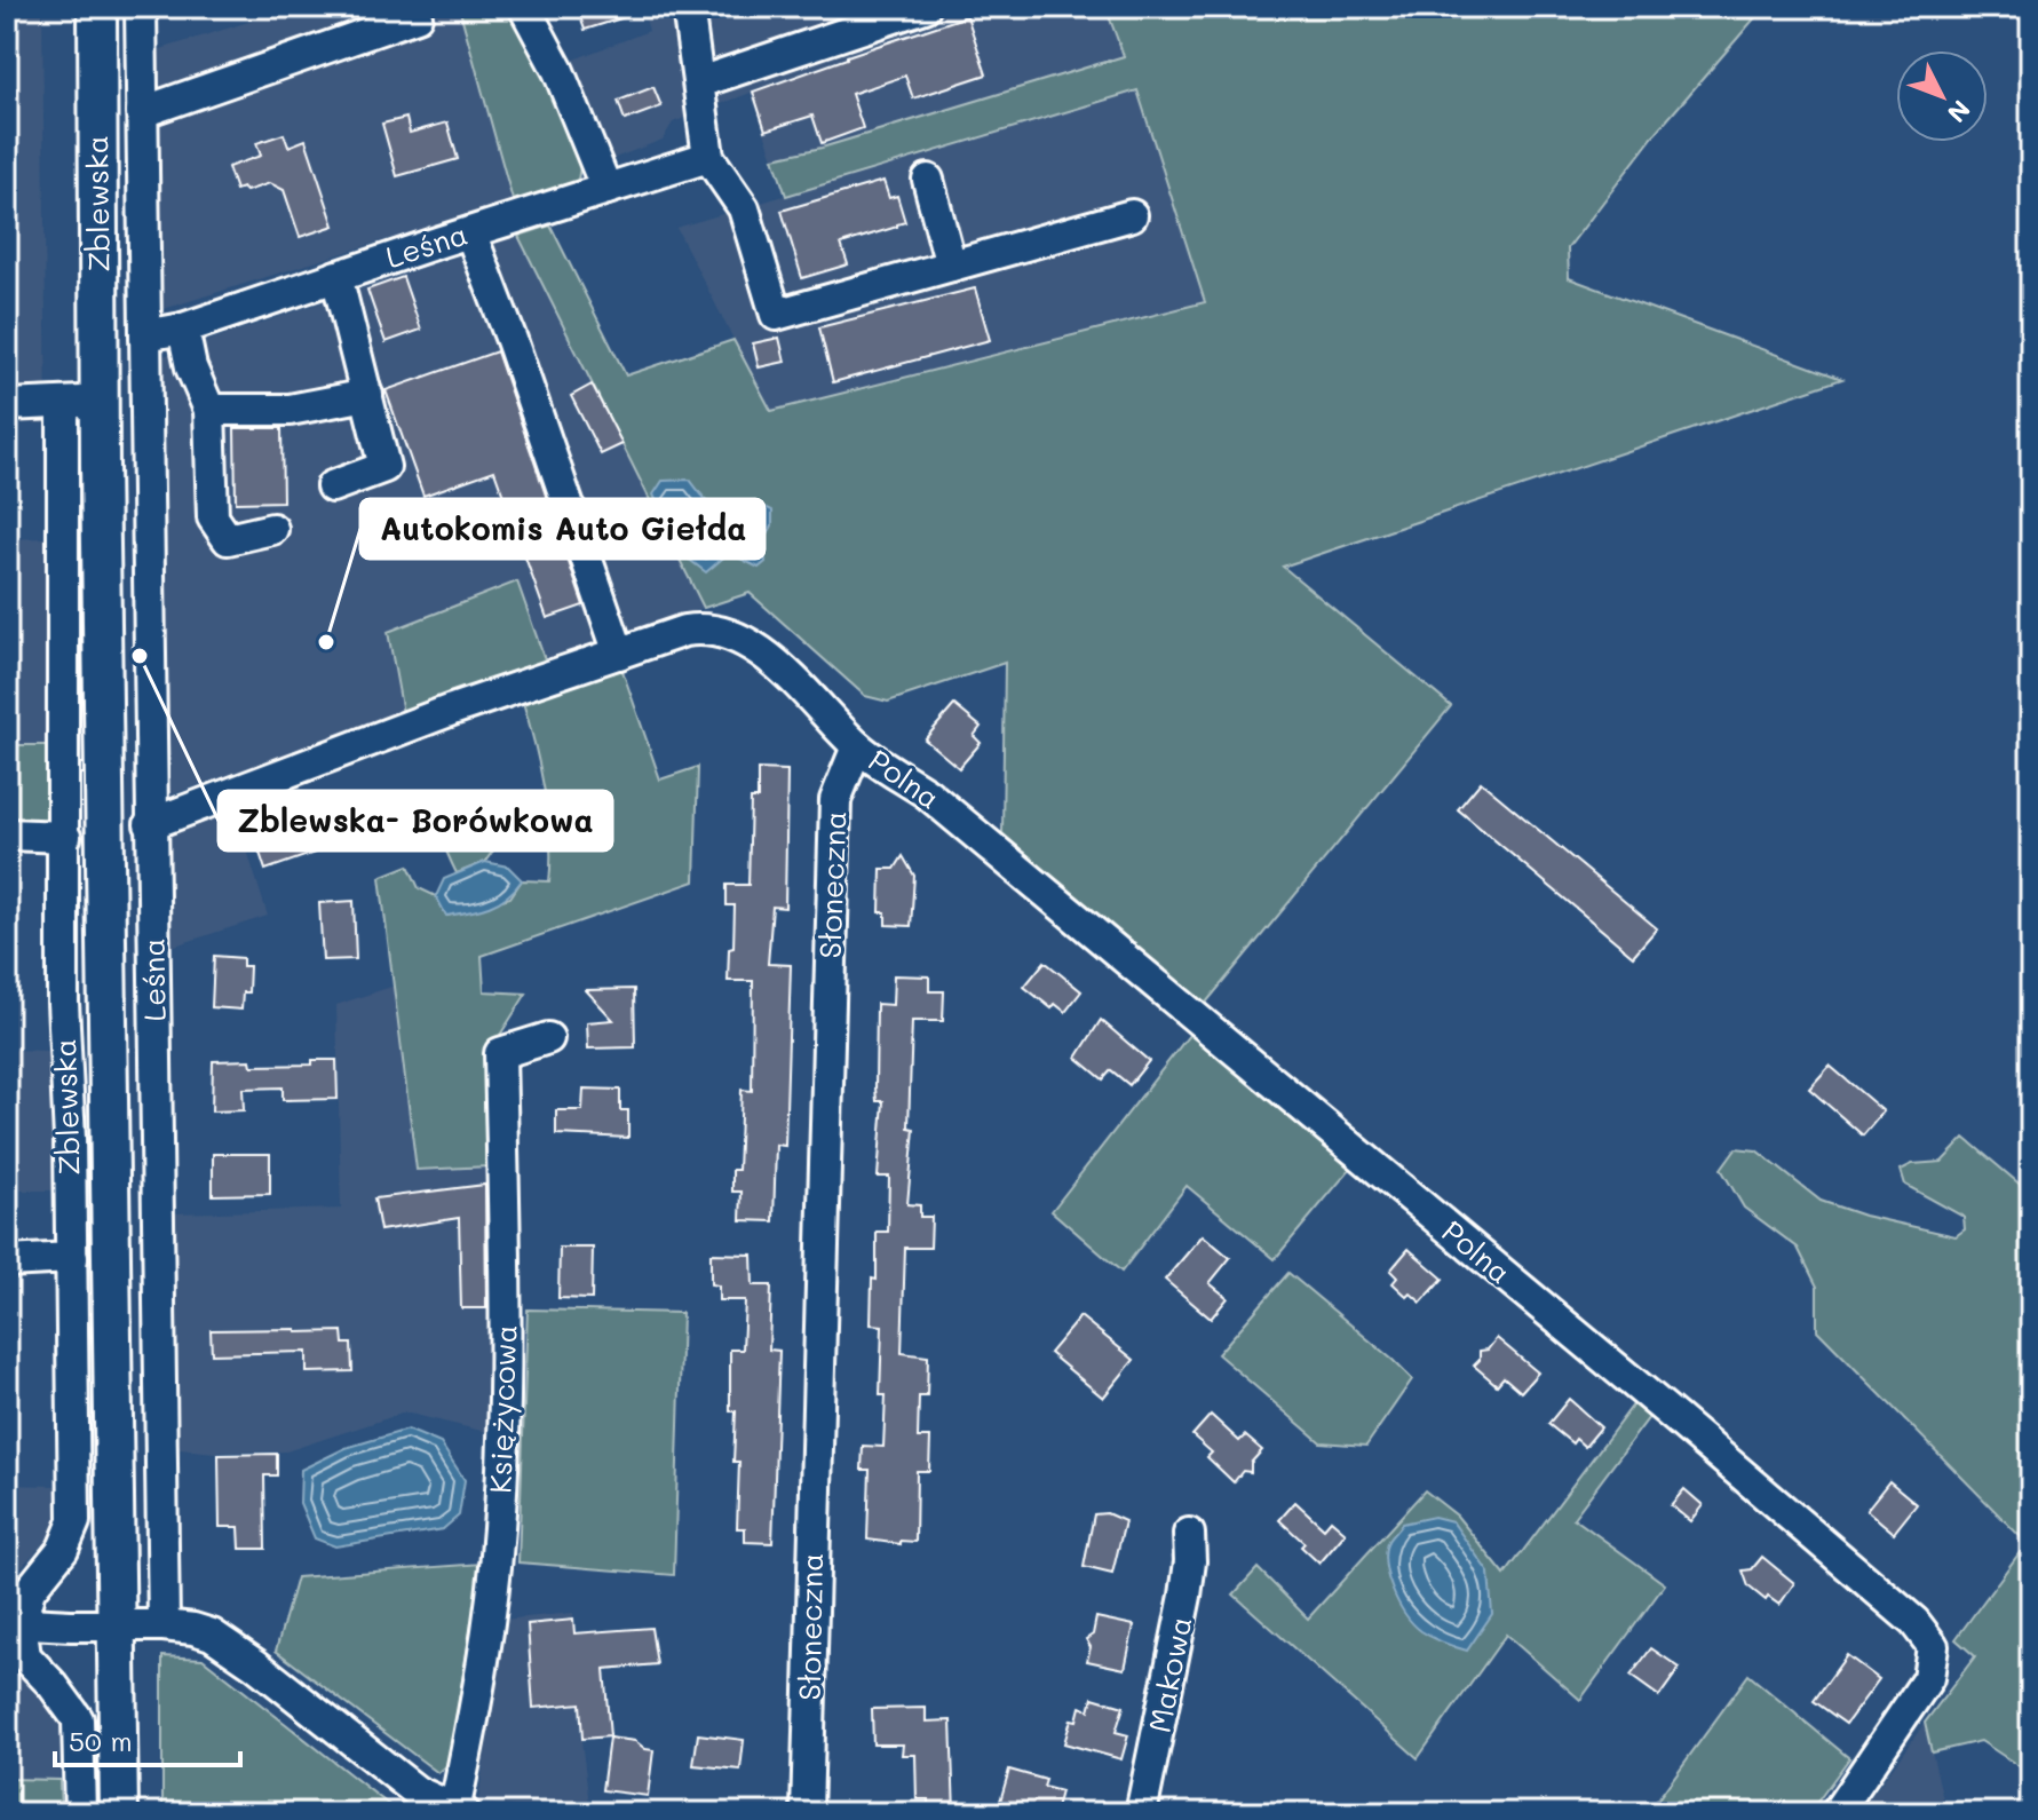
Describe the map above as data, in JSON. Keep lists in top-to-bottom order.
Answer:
{
  "streets": {
    "main road": ["Zblewska"],
    "street": [
      "Leśna",
      "Polna",
      "Słoneczna",
      "Księżycowa",
      "Makowa"
    ]
  },
  "crossings": [
    ["Polna", "Słoneczna"]
  ],
  "places": ["Autokomis Auto Giełda", "Zblewska- Borówkowa"],
  "scale_bar": "50 m",
  "north": "bottom right"
}
